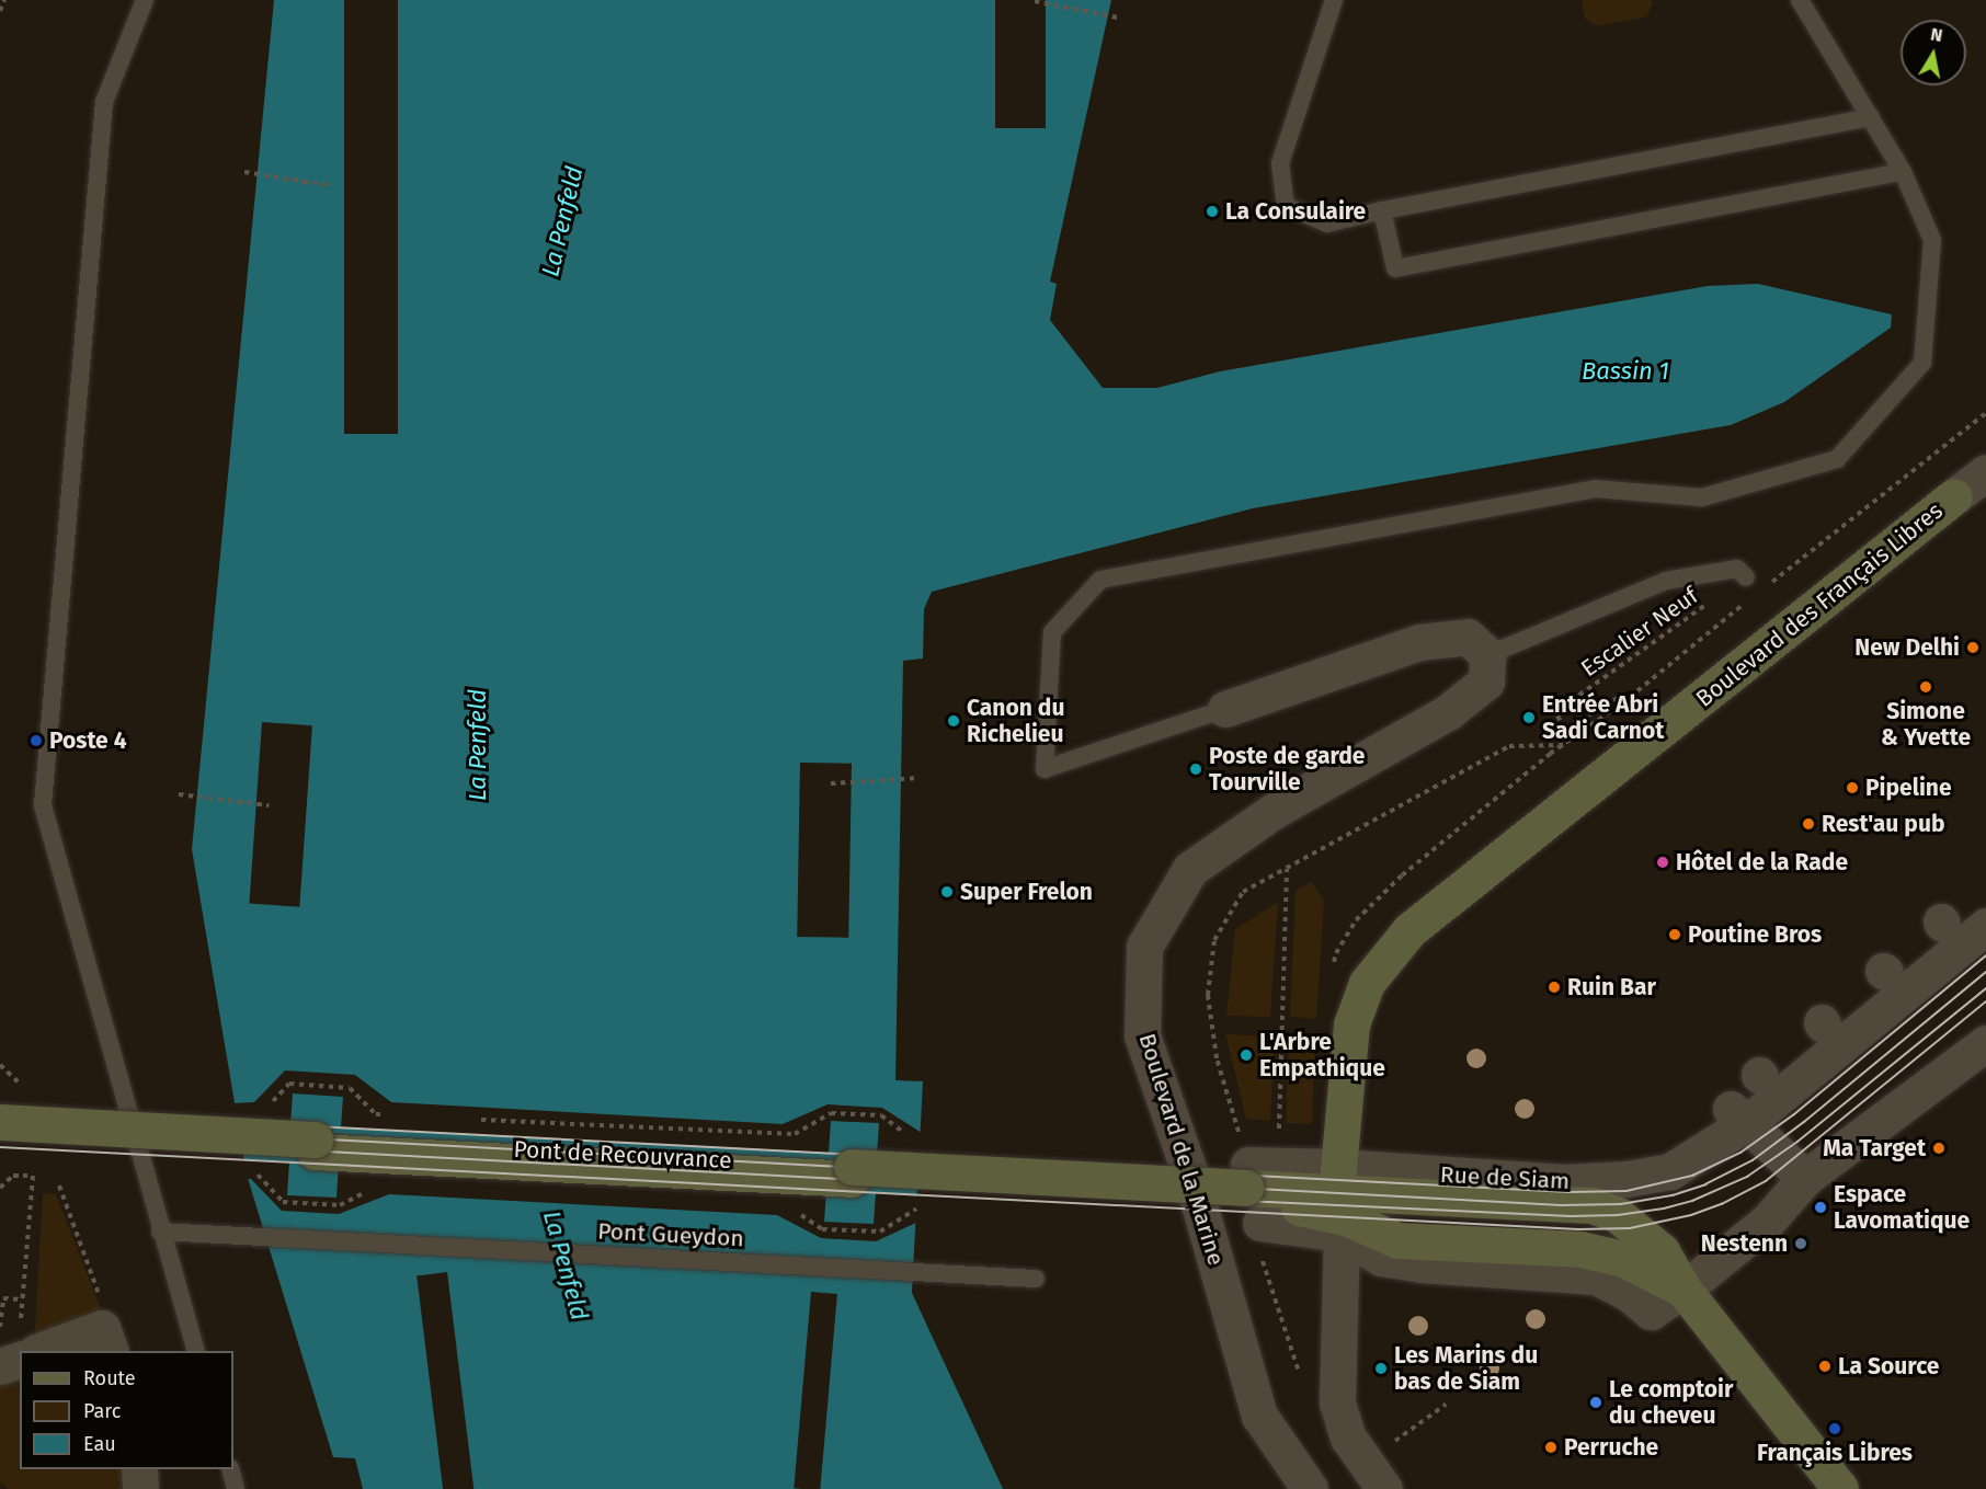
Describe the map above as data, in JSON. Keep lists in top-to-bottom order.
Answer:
{
  "streets": {
    "main road": ["Boulevard des Français Libres", "Pont de Recouvrance", "Rue de Siam"],
    "street": ["Boulevard de la Marine"],
    "lane": ["Pont Gueydon"],
    "path": ["Escalier Neuf"]
  },
  "crossings": [
    ["Boulevard des Français Libres", "Rue de Siam"],
    ["Pont de Recouvrance", "Rue de Siam"]
  ],
  "water": ["La Penfeld", "Bassin 1"],
  "places": [
    "La Consulaire",
    "New Delhi",
    "Simone & Yvette",
    "Entrée Abri Sadi Carnot",
    "Canon du Richelieu",
    "Poste 4",
    "Poste de garde Tourville",
    "Pipeline",
    "Rest'au pub",
    "Hôtel de la Rade",
    "Super Frelon",
    "Poutine Bros",
    "Ruin Bar",
    "L'Arbre Empathique",
    "Ma Target",
    "Espace Lavomatique",
    "Nestenn",
    "La Source",
    "Les Marins du bas de Siam",
    "Le comptoir du cheveu",
    "Français Libres",
    "Perruche"
  ],
  "legend": ["Route", "Parc", "Eau"],
  "north": "top"
}
